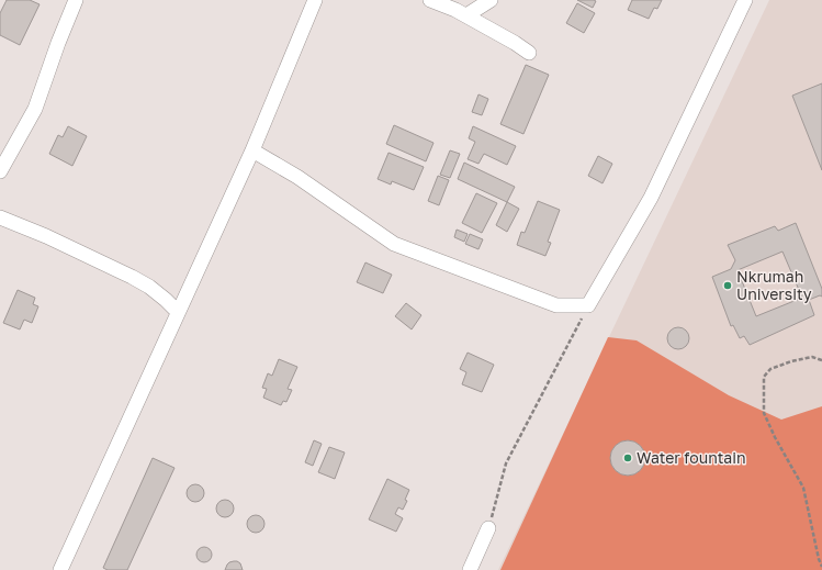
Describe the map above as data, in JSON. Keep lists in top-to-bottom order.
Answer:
{
  "places": ["Nkrumah University", "Water fountain"]
}
